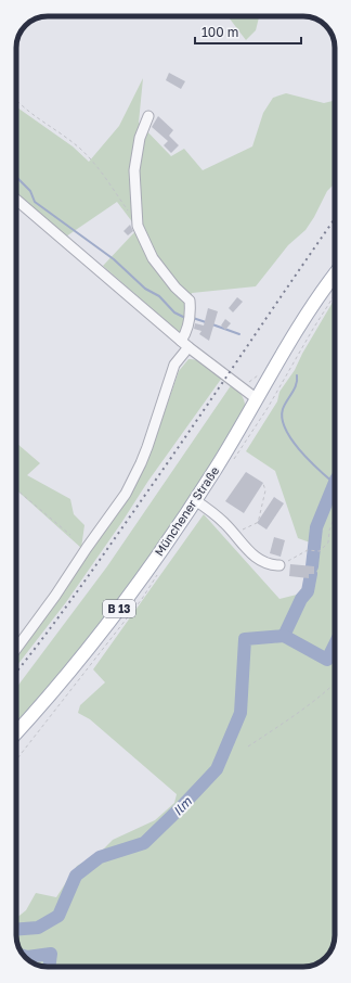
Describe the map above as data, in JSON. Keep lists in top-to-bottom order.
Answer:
{
  "streets": {
    "main road": ["Münchener Straße", "B 13"]
  },
  "water": ["Ilm"],
  "scale_bar": "100 m"
}
